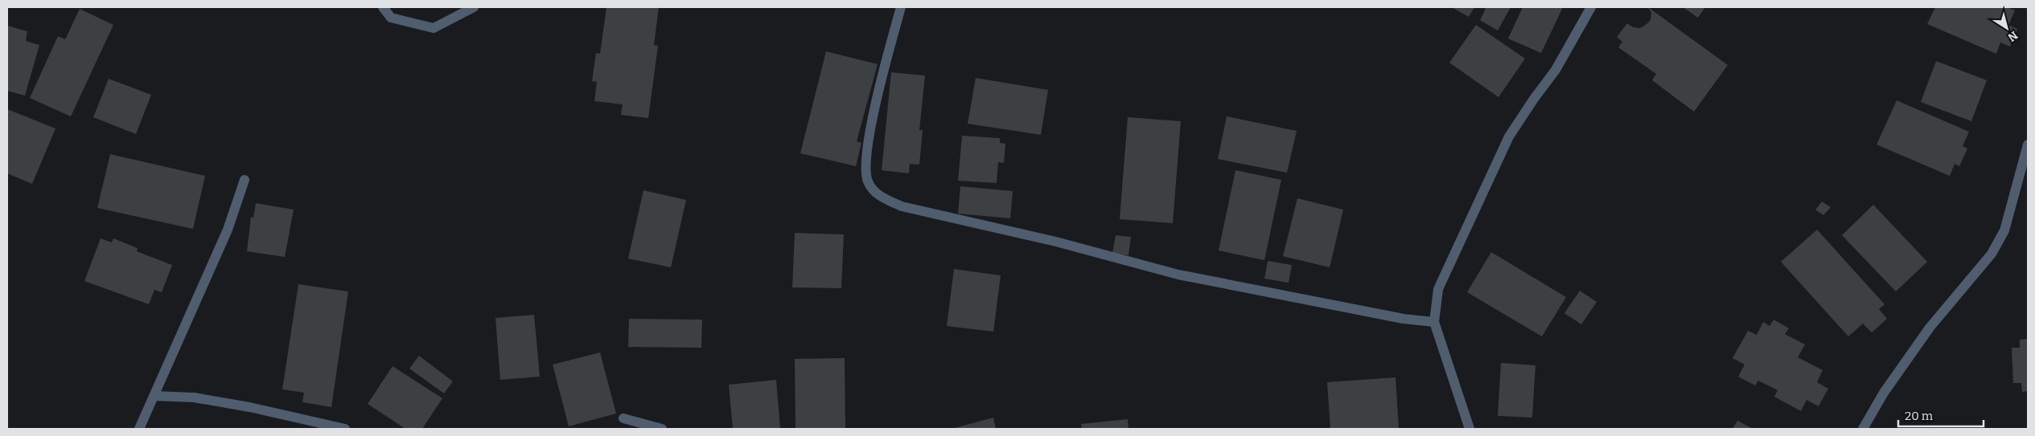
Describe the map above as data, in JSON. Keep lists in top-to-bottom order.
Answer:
{
  "scale_bar": "20 m",
  "north": "bottom right"
}
